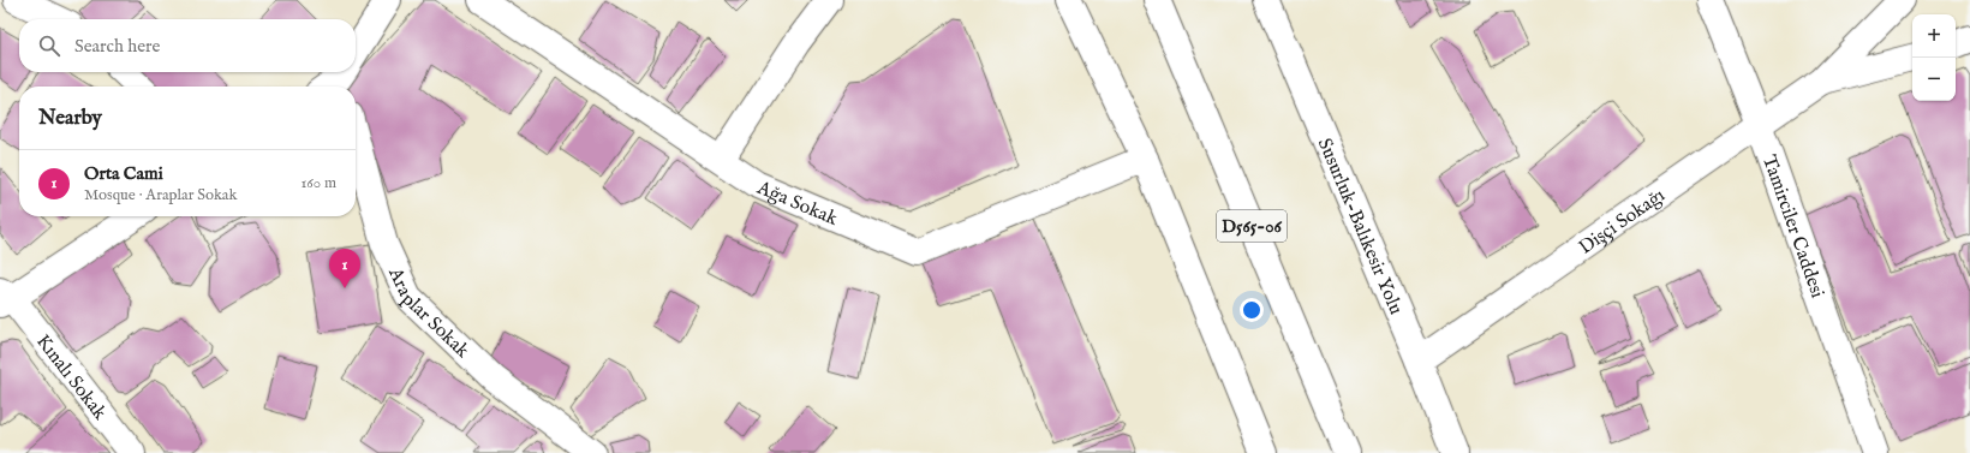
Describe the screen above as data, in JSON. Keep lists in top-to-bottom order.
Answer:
{
  "streets": {
    "main road": [
      "Ağa Sokak",
      "Dişçi Sokağı",
      "D565-06",
      "Susurluk-Balıkesir Yolu",
      "Tamirciler Caddesi",
      "Araplar Sokak",
      "Kınalı Sokak"
    ]
  },
  "crossings": [
    ["Dişçi Sokağı", "Susurluk-Balıkesir Yolu"],
    ["Dişçi Sokağı", "Tamirciler Caddesi"]
  ],
  "page": {
    "map_buttons": ["+", "−"],
    "search": "Search here",
    "heading": "Nearby",
    "list": [
      {
        "mark": "1",
        "name": "Orta Cami",
        "note": "Mosque · Araplar Sokak",
        "value": "160 m"
      }
    ],
    "pins": "1"
  }
}
